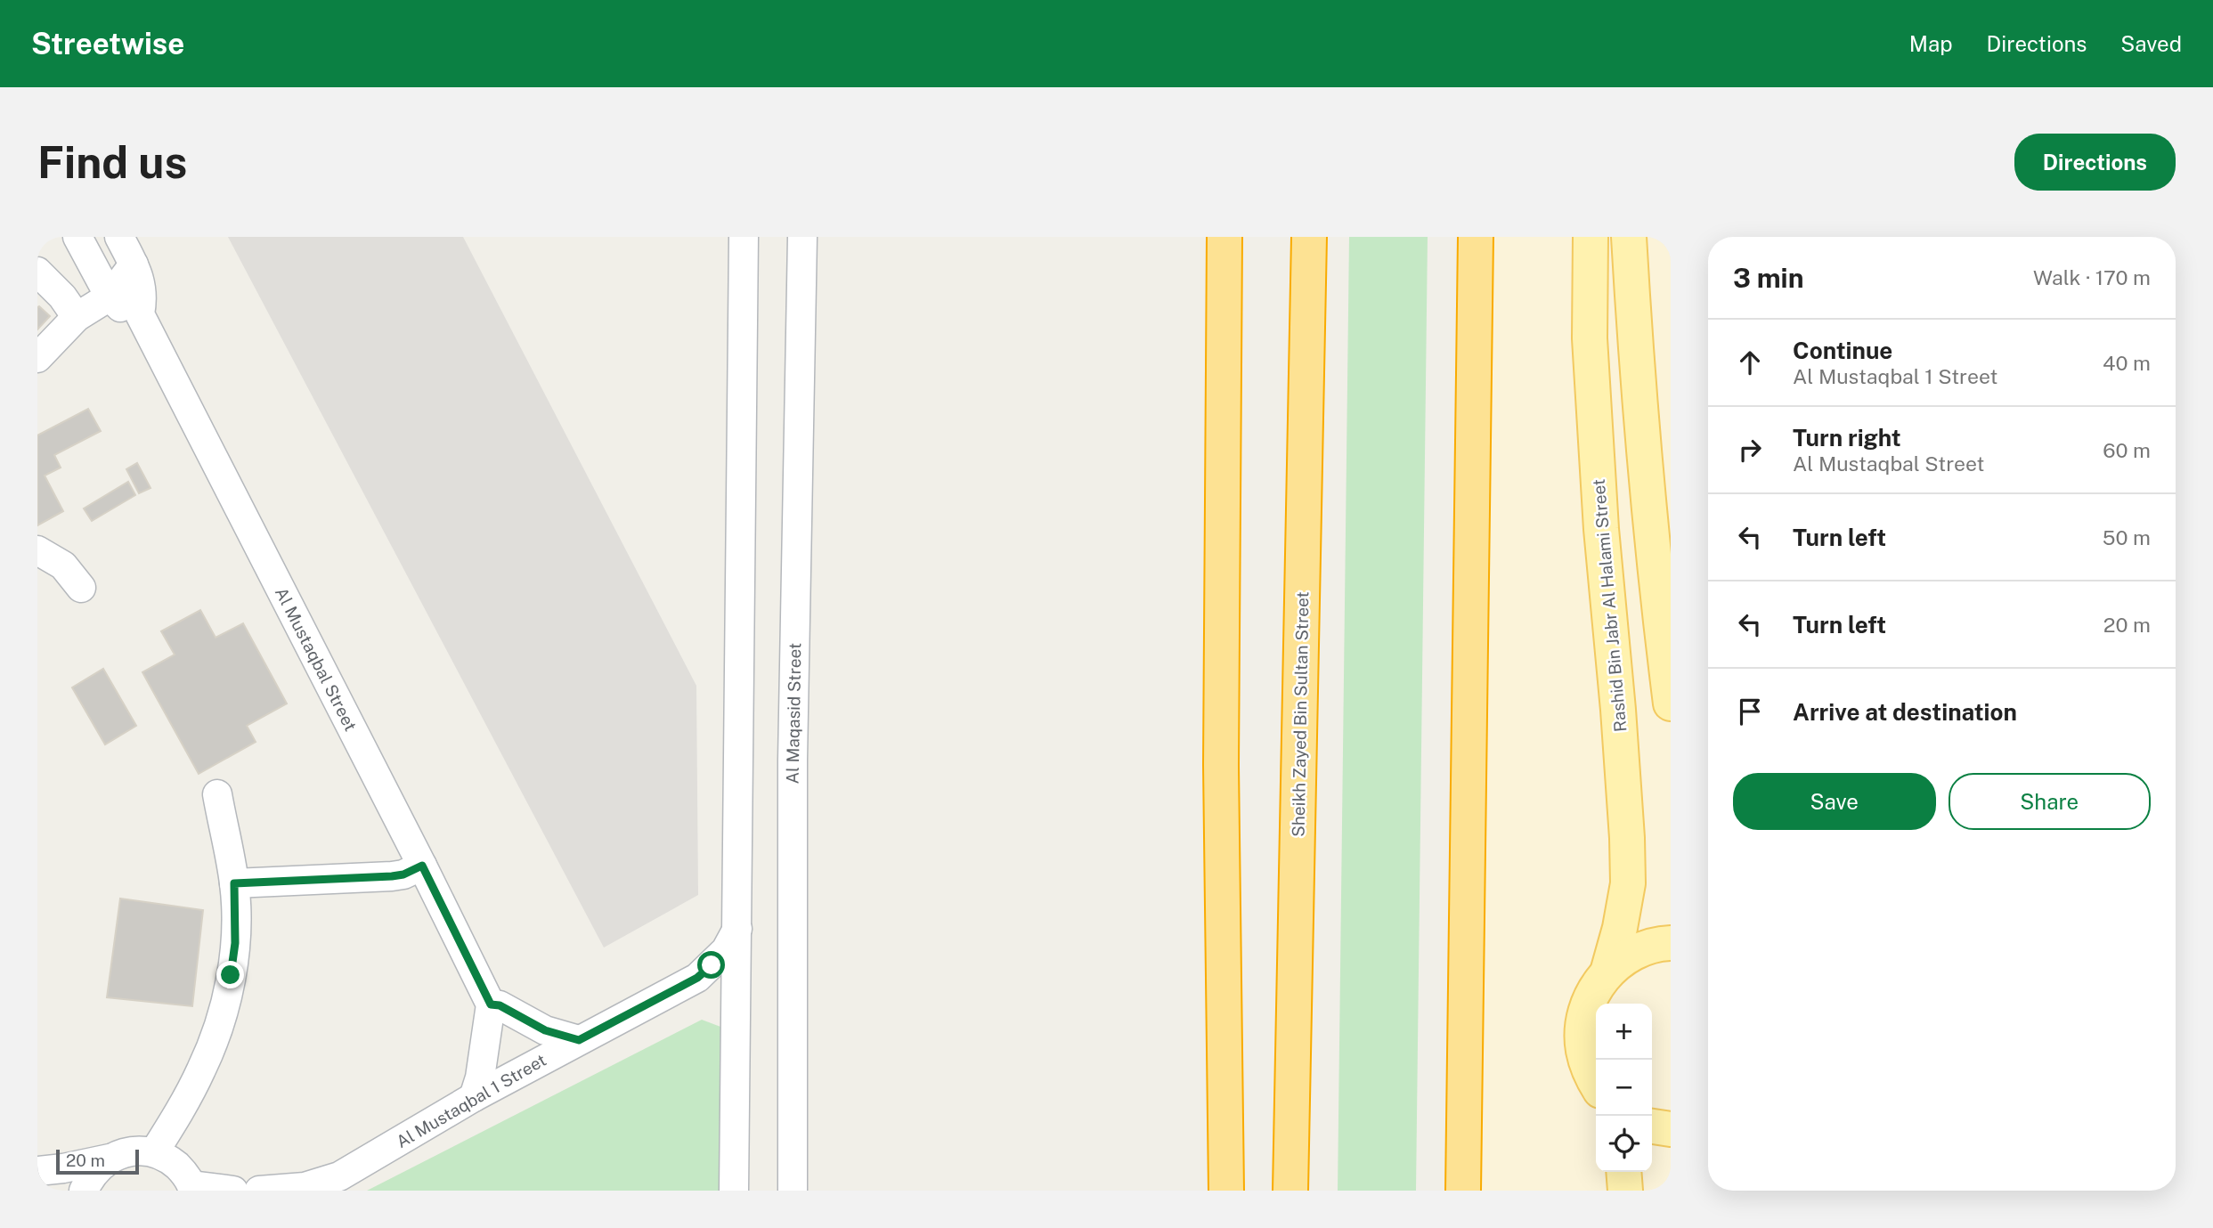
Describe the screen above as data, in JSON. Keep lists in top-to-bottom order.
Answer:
{
  "streets": {
    "highway": ["Sheikh Zayed Bin Sultan Street"],
    "main road": ["Rashid Bin Jabr Al Halami Street"],
    "street": ["Al Mustaqbal Street", "Al Maqasid Street", "Al Mustaqbal 1 Street"]
  },
  "scale_bar": "20 m",
  "page": {
    "header": "Streetwise",
    "nav": ["Map", "Directions", "Saved"],
    "buttons": [
      "Directions",
      ["Save", "Share"]
    ],
    "title": "Find us",
    "heading": ["3 min", "Walk · 170 m"],
    "list": [
      ["Continue", "Al Mustaqbal 1 Street", "40 m"],
      ["Turn right", "Al Mustaqbal Street", "60 m"],
      ["Turn left", "50 m"],
      ["Turn left", "20 m"],
      "Arrive at destination"
    ],
    "map_buttons": ["+", "−"],
    "scale": "20 m"
  }
}
